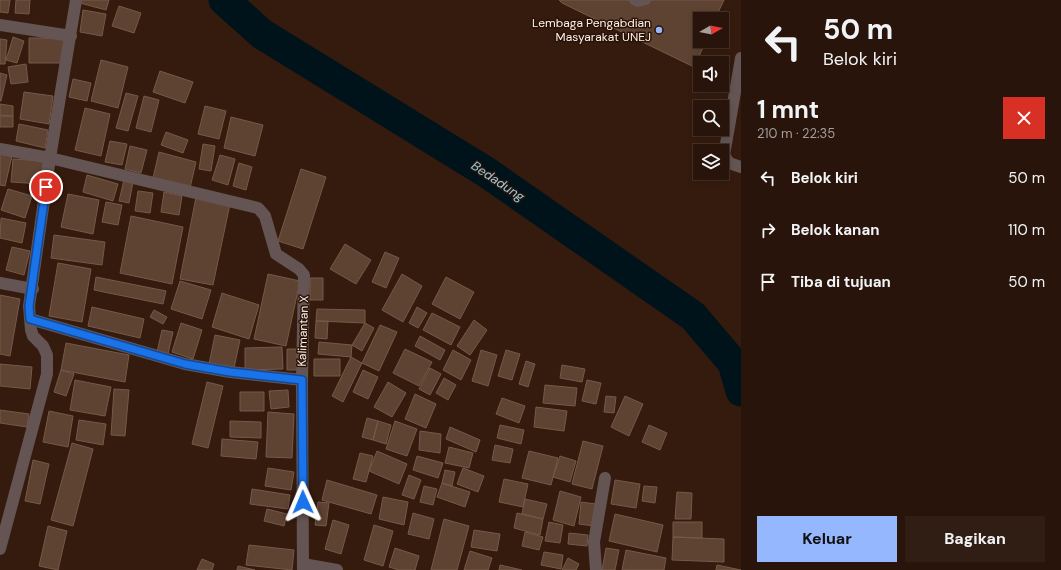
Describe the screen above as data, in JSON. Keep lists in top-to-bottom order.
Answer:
{
  "streets": {
    "street": ["Kalimantan X"]
  },
  "water": ["Bedadung"],
  "places": ["Lembaga Pengabdian Masyarakat UNEJ"],
  "north": "right",
  "page": {
    "turn": ["50 m", "Belok kiri"],
    "heading": ["1 mnt", "210 m · 22:35"],
    "list": [
      {
        "name": "Belok kiri",
        "value": "50 m"
      },
      {
        "name": "Belok kanan",
        "value": "110 m"
      },
      {
        "name": "Tiba di tujuan",
        "value": "50 m"
      }
    ],
    "buttons": ["Keluar", "Bagikan"]
  }
}
